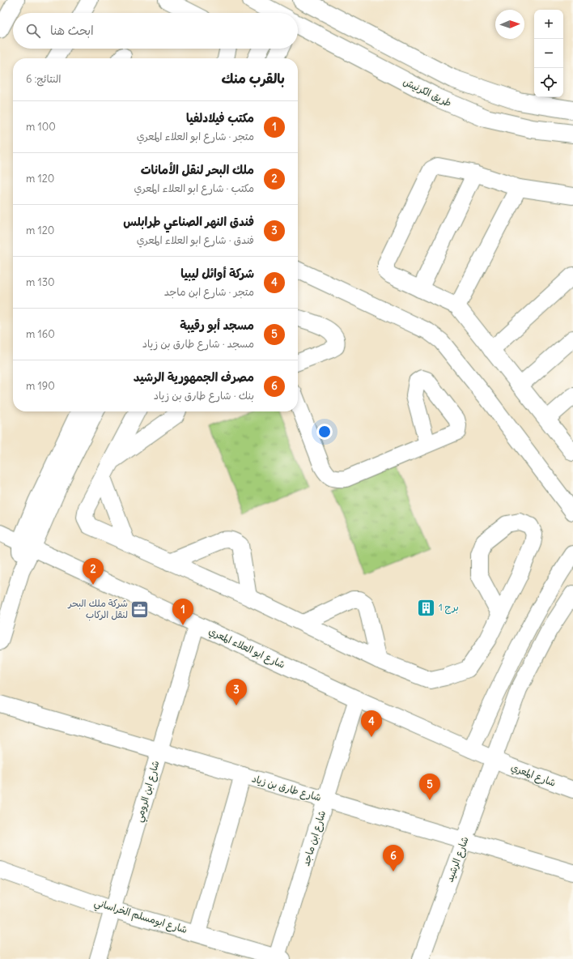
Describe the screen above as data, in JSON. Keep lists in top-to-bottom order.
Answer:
{
  "streets": {
    "highway": ["طريق الكرنيش"],
    "street": [
      "شارع ابو العلاء المعري",
      "شارع المعري",
      "شارع طارق بن زياد",
      "شارع ابن الرومي",
      "شارع ابن ماجد",
      "شارع الرشيد",
      "شارع ابومسلم الخراساني"
    ]
  },
  "crossings": [
    ["شارع ابو العلاء المعري", "شارع المعري"],
    ["شارع ابو العلاء المعري", "شارع ابن الرومي"],
    ["شارع ابو العلاء المعري", "شارع ابن ماجد"],
    ["شارع ابو العلاء المعري", "شارع الرشيد"],
    ["شارع المعري", "شارع الرشيد"],
    ["شارع طارق بن زياد", "شارع ابن الرومي"],
    ["شارع طارق بن زياد", "شارع ابن ماجد"],
    ["شارع طارق بن زياد", "شارع الرشيد"],
    ["شارع ابن الرومي", "شارع ابومسلم الخراساني"],
    ["شارع ابن ماجد", "شارع ابومسلم الخراساني"]
  ],
  "places": {
    "building": ["برج 1"],
    "office": ["شركة ملك البحر لنقل الركاب"]
  },
  "north": "right",
  "page": {
    "map_buttons": ["+", "−"],
    "search": "ابحث هنا",
    "heading": ["بالقرب منك", "النتائج: 6"],
    "list": [
      {
        "mark": "1",
        "name": "مكتب فيلادلفيا",
        "note": "متجر · شارع ابو العلاء المعري",
        "value": "100 m"
      },
      {
        "mark": "2",
        "name": "ملك البحر لنقل الأمانات",
        "note": "مكتب · شارع ابو العلاء المعري",
        "value": "120 m"
      },
      {
        "mark": "3",
        "name": "فندق النهر الصناعي طرابلس",
        "note": "فندق · شارع ابو العلاء المعري",
        "value": "120 m"
      },
      {
        "mark": "4",
        "name": "شركة أوائل ليبيا",
        "note": "متجر · شارع ابن ماجد",
        "value": "130 m"
      },
      {
        "mark": "5",
        "name": "مسجد أبو رقيبة",
        "note": "مسجد · شارع طارق بن زياد",
        "value": "160 m"
      },
      {
        "mark": "6",
        "name": "مصرف الجمهورية الرشيد",
        "note": "بنك · شارع طارق بن زياد",
        "value": "190 m"
      }
    ],
    "pins": [
      "2",
      "1",
      "3",
      "4",
      "5",
      "6"
    ]
  }
}
